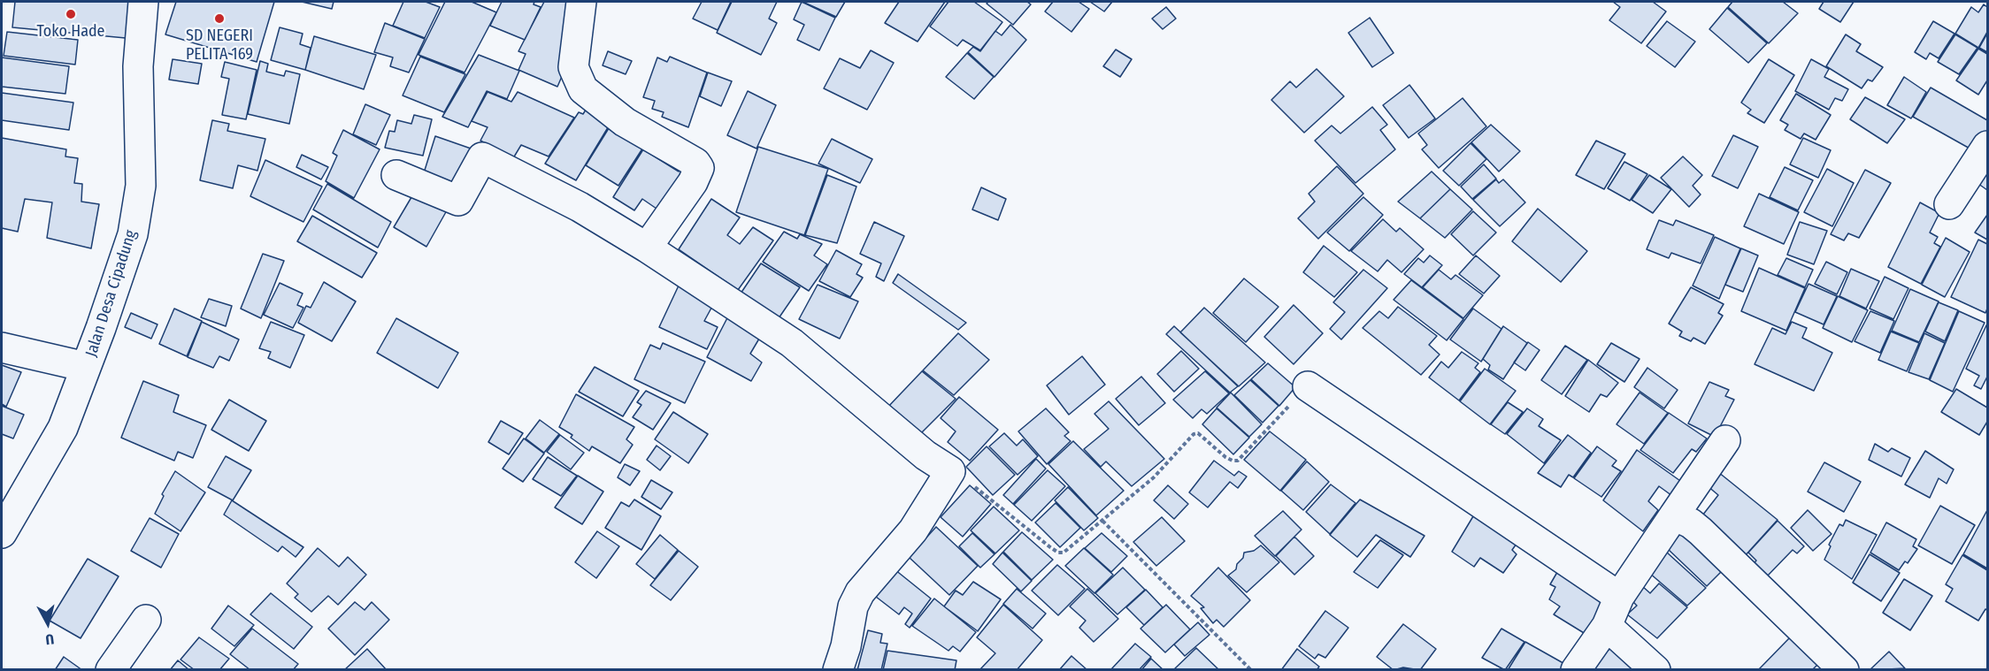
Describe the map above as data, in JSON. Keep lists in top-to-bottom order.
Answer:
{
  "streets": {
    "street": ["Jalan Desa Cipadung"]
  },
  "places": ["Toko Hade", "SD NEGERI PELITA 169"],
  "north": "bottom"
}
